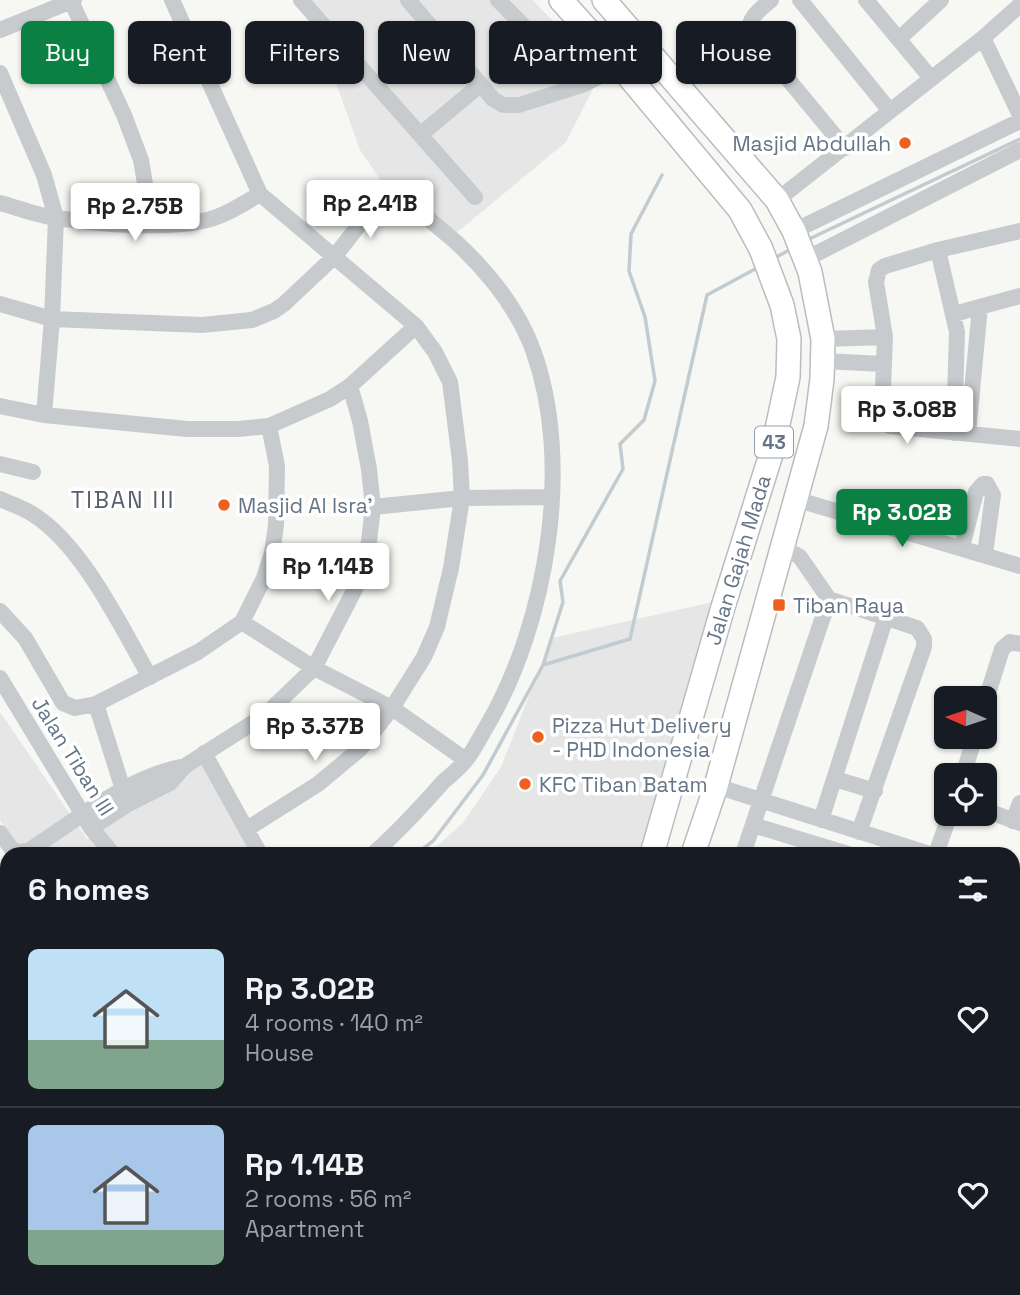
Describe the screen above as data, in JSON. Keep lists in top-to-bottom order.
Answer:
{
  "streets": {
    "highway": ["43", "Jalan Gajah Mada"],
    "street": ["Jalan Tiban III"]
  },
  "districts": ["TIBAN III"],
  "places": {
    "other": [
      "Masjid Abdullah",
      "Masjid Al Isra'",
      "Pizza Hut Delivery - PHD Indonesia",
      "KFC Tiban Batam"
    ],
    "transit": ["Tiban Raya"]
  },
  "north": "left",
  "page": {
    "chip": [
      "Buy",
      "Rent",
      "Filters",
      "New",
      "Apartment",
      "House"
    ],
    "price": [
      "Rp 2.41B",
      "Rp 2.75B",
      "Rp 3.08B",
      "Rp 3.02B",
      "Rp 1.14B",
      "Rp 3.37B"
    ],
    "heading": "6 homes",
    "list": [
      {
        "name": "Rp 3.02B",
        "note": "4 rooms · 140 m² · House"
      },
      {
        "name": "Rp 1.14B",
        "note": "2 rooms · 56 m² · Apartment"
      }
    ]
  }
}
